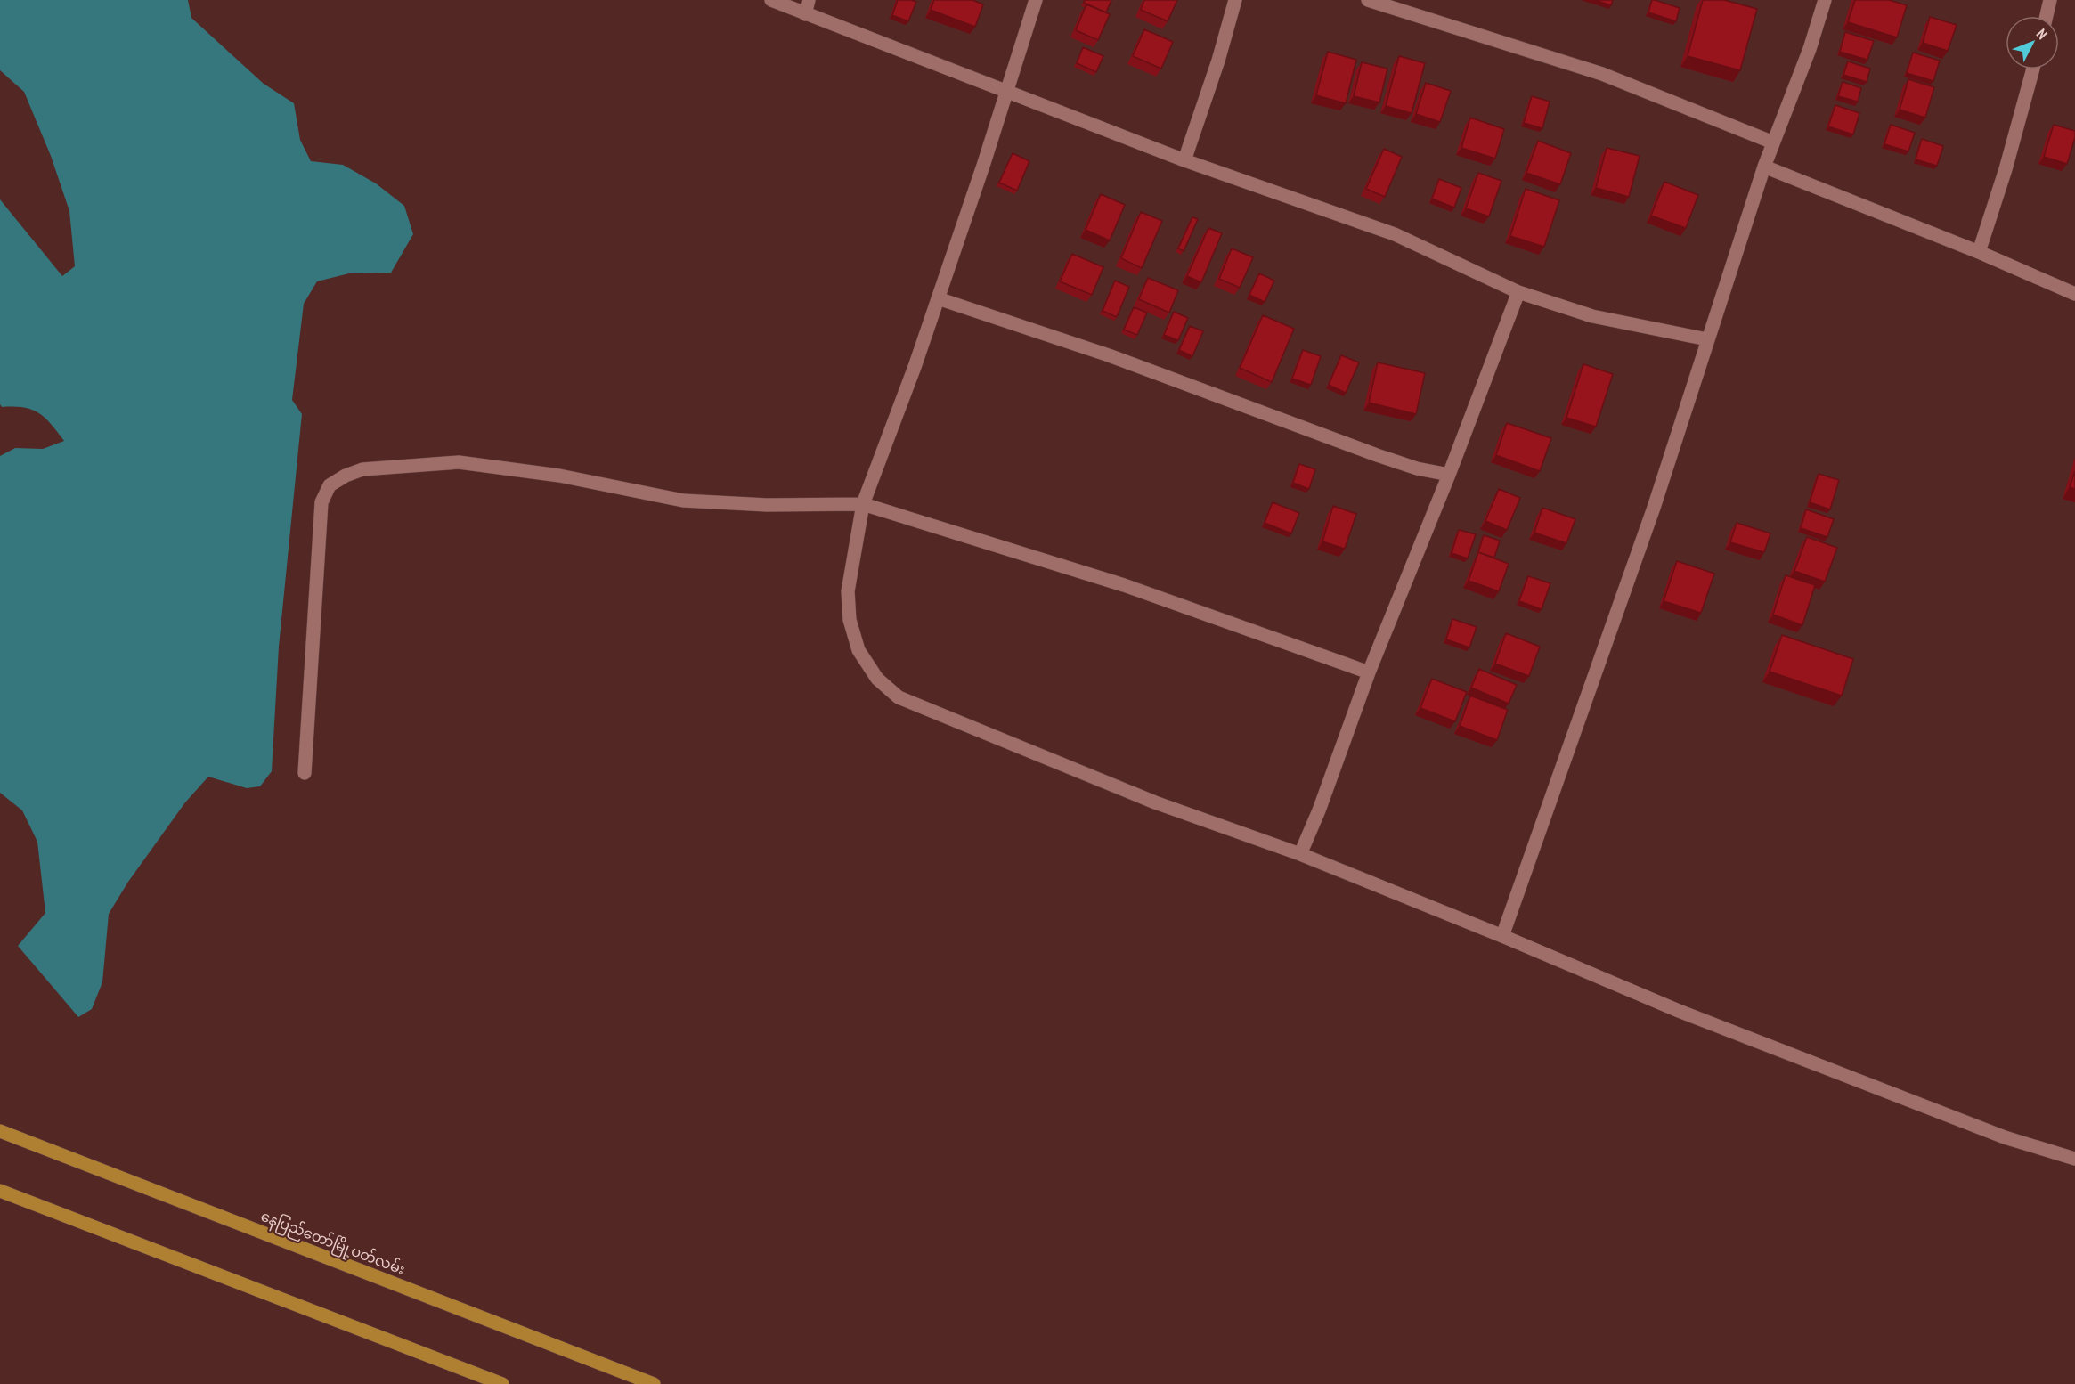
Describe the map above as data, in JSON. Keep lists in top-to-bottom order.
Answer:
{
  "streets": {
    "main road": ["နေပြည်တော်မြို့ပတ်လမ်း"]
  },
  "north": "top right"
}
